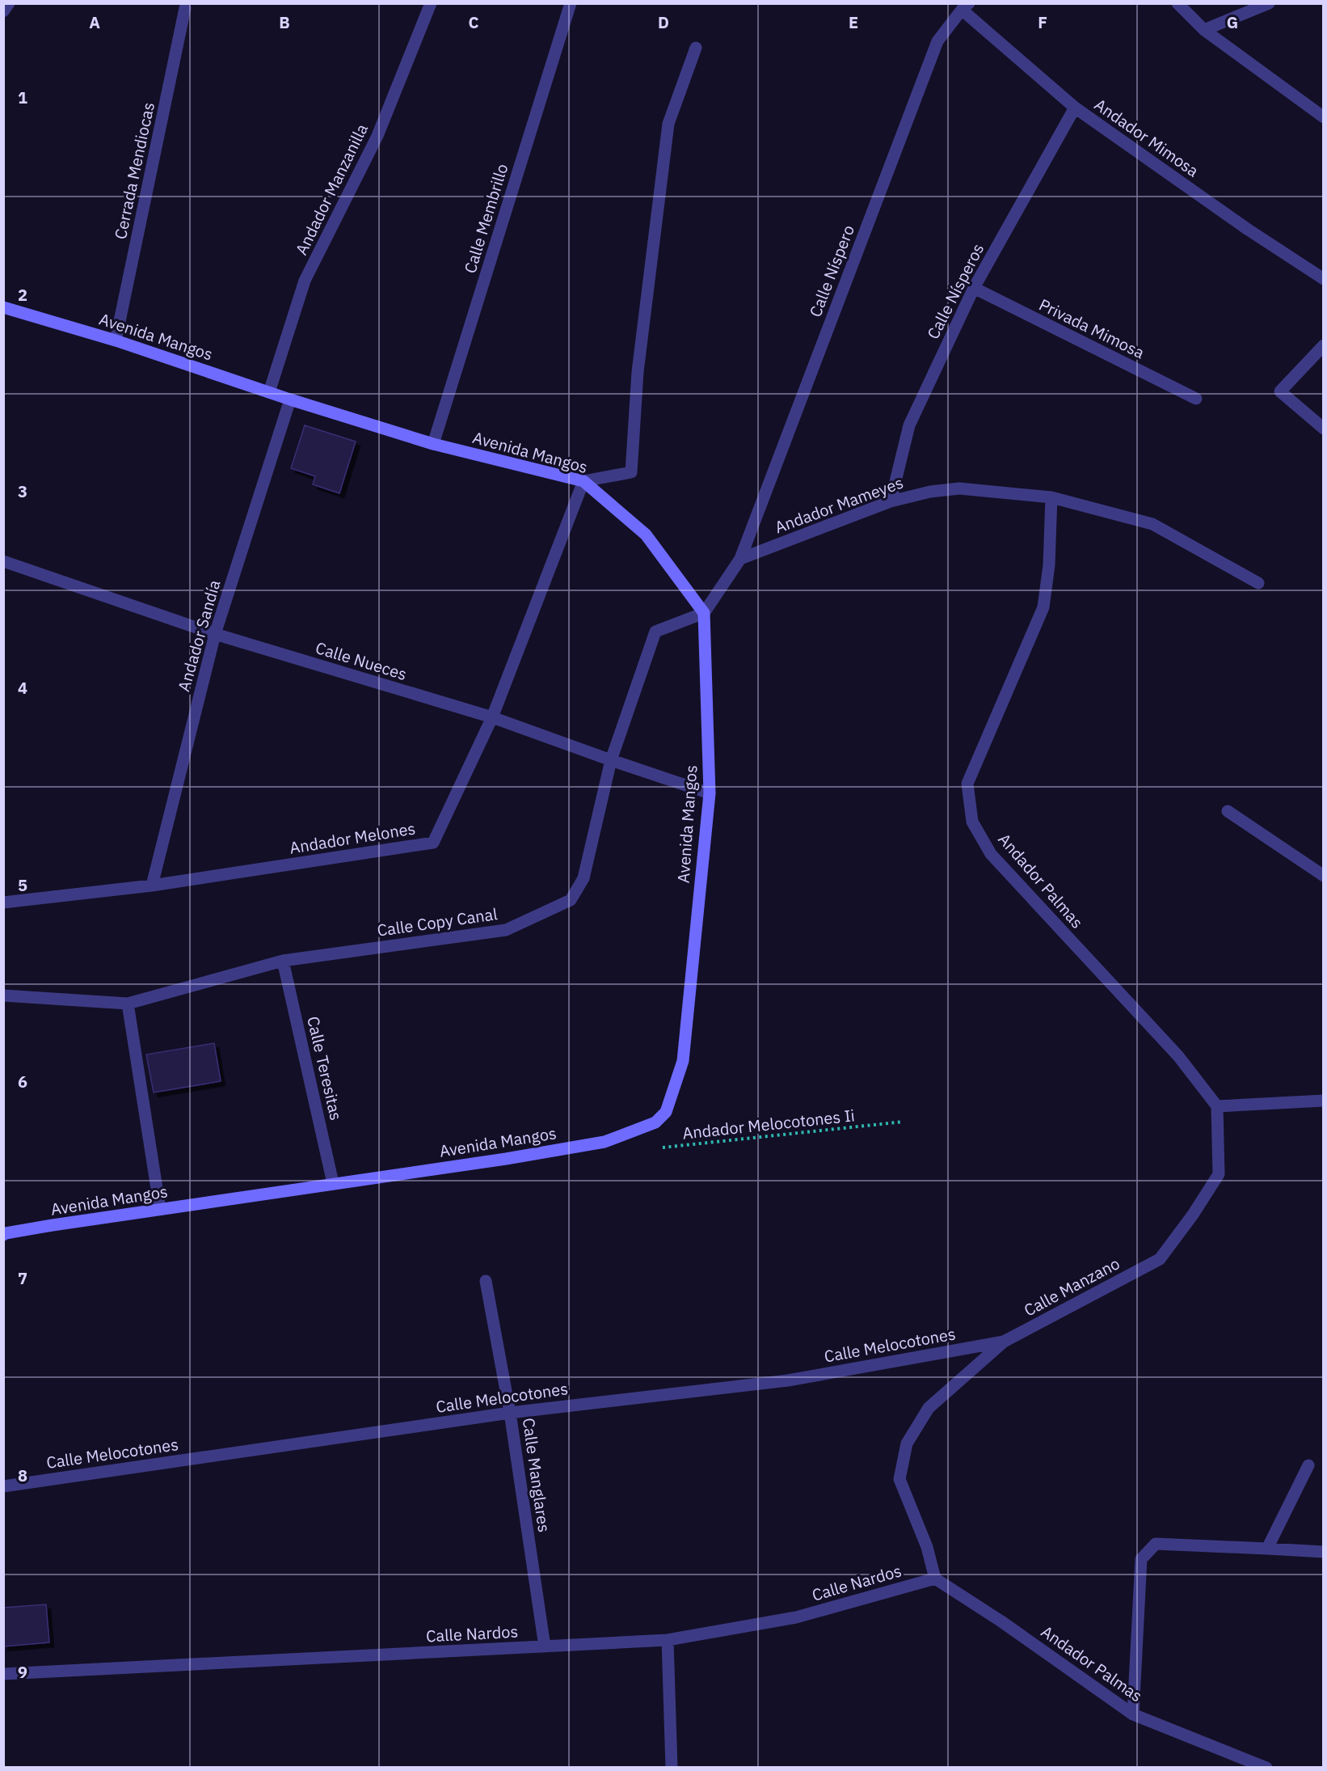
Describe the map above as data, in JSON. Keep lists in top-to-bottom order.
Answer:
{
  "streets": {
    "main road": ["Avenida Mangos"],
    "street": [
      "Andador Mimosa",
      "Cerrada Mendiocas",
      "Andador Manzanilla",
      "Calle Membrillo",
      "Calle Níspero",
      "Calle Nísperos",
      "Privada Mimosa",
      "Andador Mameyes",
      "Andador Sandía",
      "Calle Nueces",
      "Andador Melones",
      "Andador Palmas",
      "Calle Copy Canal",
      "Calle Teresitas",
      "Calle Manzano",
      "Calle Melocotones",
      "Calle Manglares",
      "Calle Nardos"
    ],
    "path": ["Andador Melocotones Ii"]
  },
  "crossings": [
    ["Andador Mimosa", "Calle Níspero"],
    ["Andador Mimosa", "Calle Nísperos"],
    ["Cerrada Mendiocas", "Avenida Mangos"],
    ["Andador Manzanilla", "Avenida Mangos"],
    ["Calle Membrillo", "Avenida Mangos"],
    ["Calle Níspero", "Andador Mameyes"],
    ["Calle Nísperos", "Privada Mimosa"],
    ["Calle Nísperos", "Andador Mameyes"],
    ["Avenida Mangos", "Andador Sandía"],
    ["Avenida Mangos", "Calle Nueces"],
    ["Avenida Mangos", "Andador Melones"],
    ["Avenida Mangos", "Calle Copy Canal"],
    ["Avenida Mangos", "Calle Teresitas"],
    ["Avenida Mangos", "Andador Melocotones Ii"],
    ["Andador Mameyes", "Andador Palmas"],
    ["Andador Sandía", "Calle Nueces"],
    ["Andador Sandía", "Andador Melones"],
    ["Calle Nueces", "Andador Melones"],
    ["Calle Nueces", "Calle Copy Canal"],
    ["Andador Palmas", "Calle Manzano"],
    ["Andador Palmas", "Calle Nardos"],
    ["Calle Copy Canal", "Calle Teresitas"],
    ["Calle Manzano", "Calle Melocotones"],
    ["Calle Manzano", "Calle Nardos"],
    ["Calle Melocotones", "Calle Manglares"],
    ["Calle Manglares", "Calle Nardos"]
  ],
  "grid": {
    "columns": [
      "A",
      "B",
      "C",
      "D",
      "E",
      "F",
      "G"
    ],
    "rows": [
      "1",
      "2",
      "3",
      "4",
      "5",
      "6",
      "7",
      "8",
      "9"
    ]
  }
}
